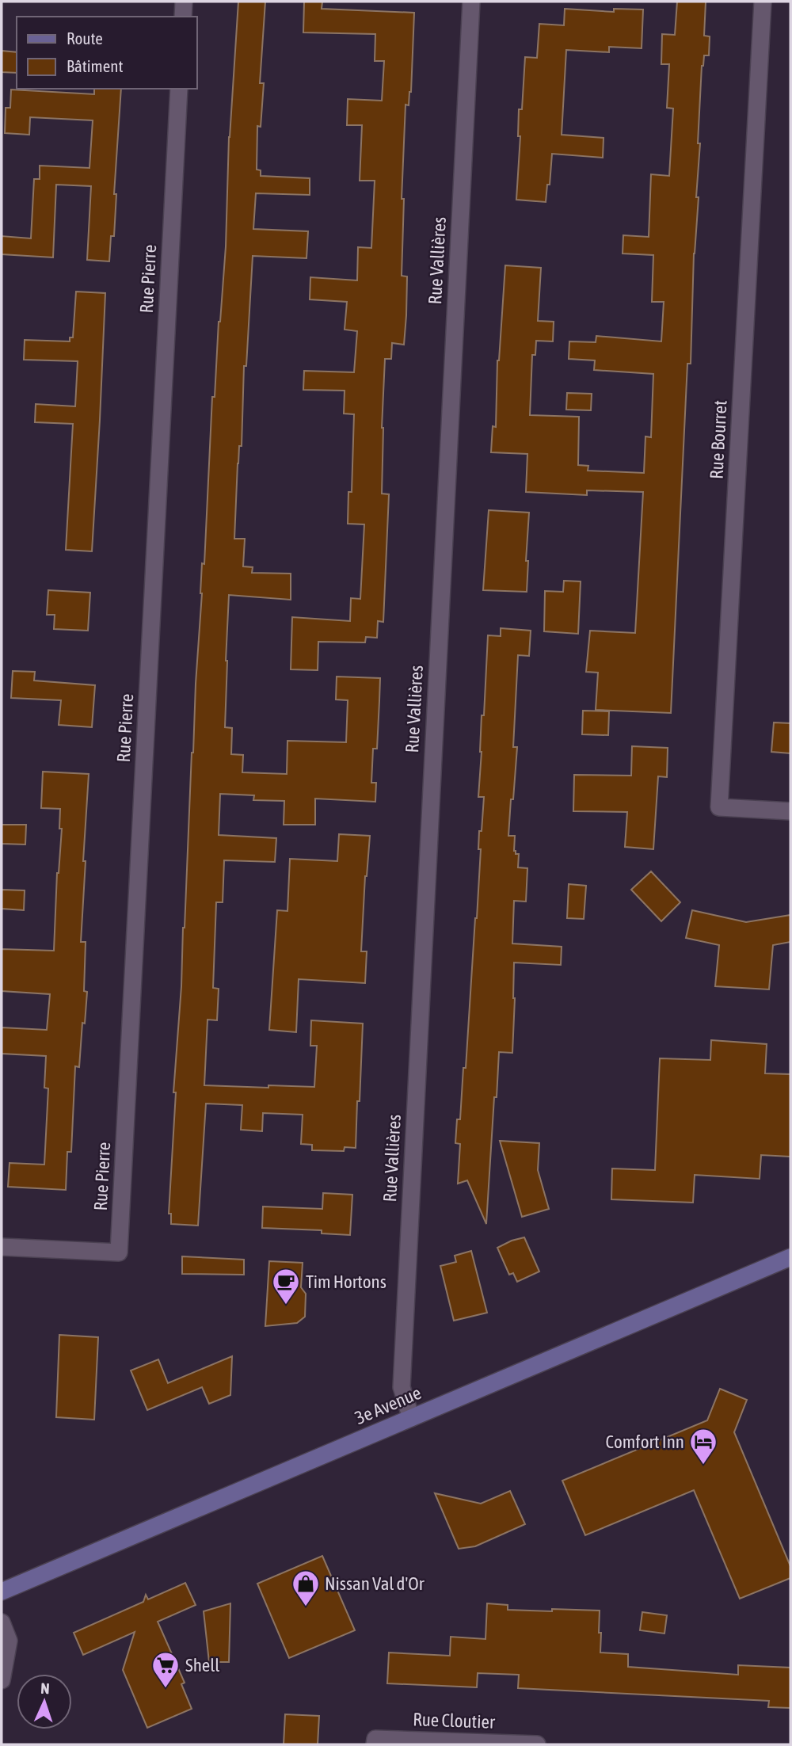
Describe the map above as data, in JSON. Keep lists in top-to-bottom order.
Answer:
{
  "streets": {
    "main road": ["3e Avenue"],
    "street": [
      "Rue Vallières",
      "Rue Pierre",
      "Rue Bourret",
      "Rue Cloutier"
    ]
  },
  "crossings": [
    ["Rue Vallières", "3e Avenue"]
  ],
  "places": {
    "cafe": ["Tim Hortons"],
    "hotel": ["Comfort Inn"],
    "shop": ["Nissan Val d'Or"],
    "supermarket": ["Shell"]
  },
  "legend": ["Route", "Bâtiment"],
  "north": "top"
}
